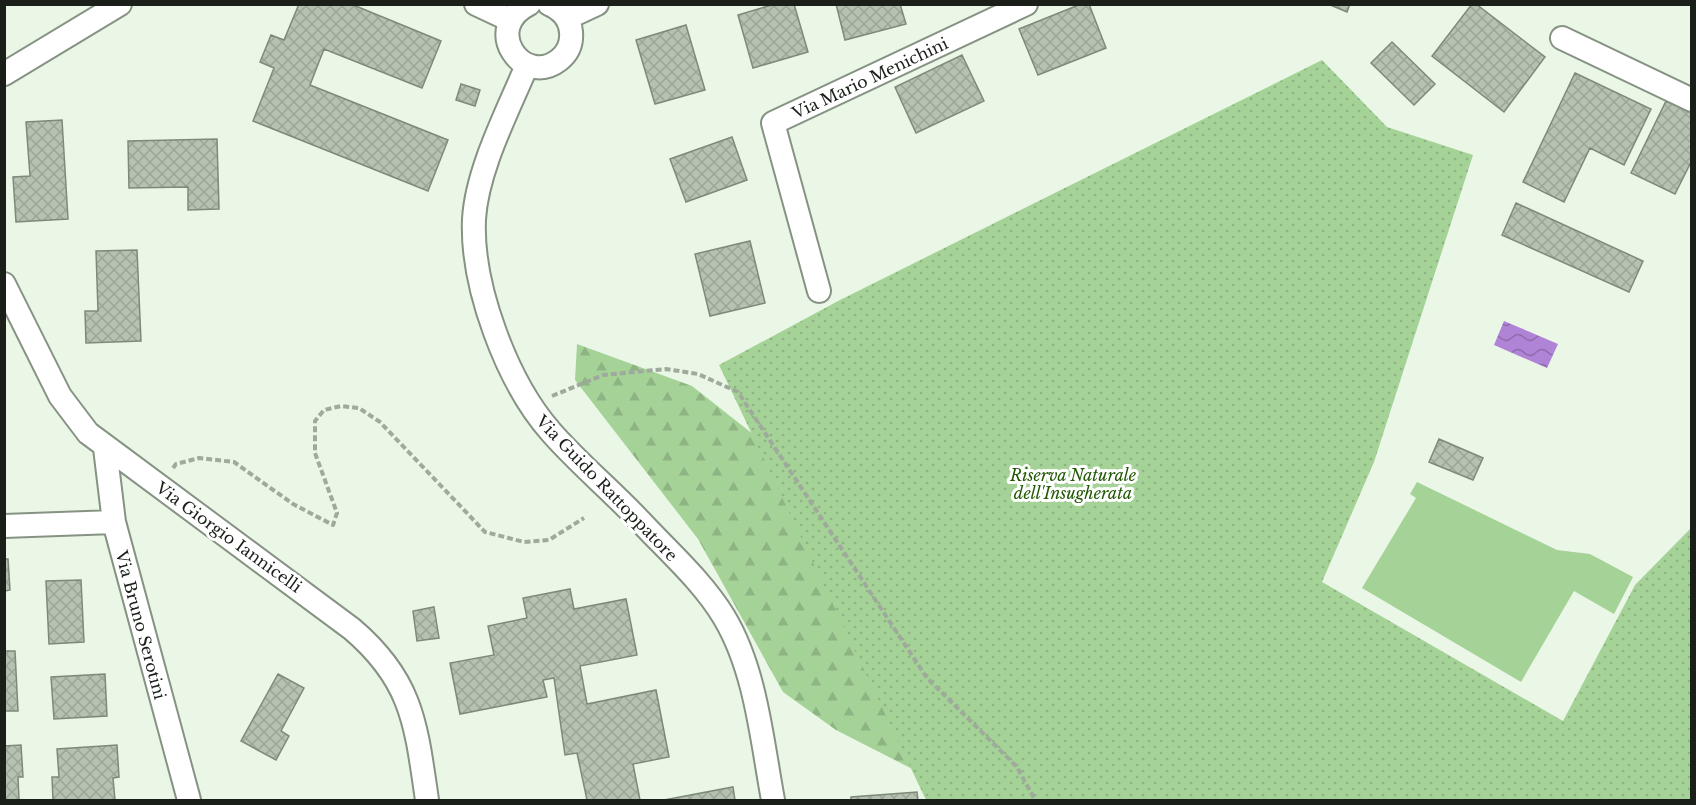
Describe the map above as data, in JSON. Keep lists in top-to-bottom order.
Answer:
{
  "streets": {
    "street": [
      "Via Mario Menichini",
      "Via Guido Rattoppatore",
      "Via Giorgio Iannicelli",
      "Via Bruno Serotini"
    ]
  },
  "crossings": [
    ["Via Giorgio Iannicelli", "Via Bruno Serotini"]
  ],
  "parks": ["Riserva Naturale dell'Insugherata"]
}
